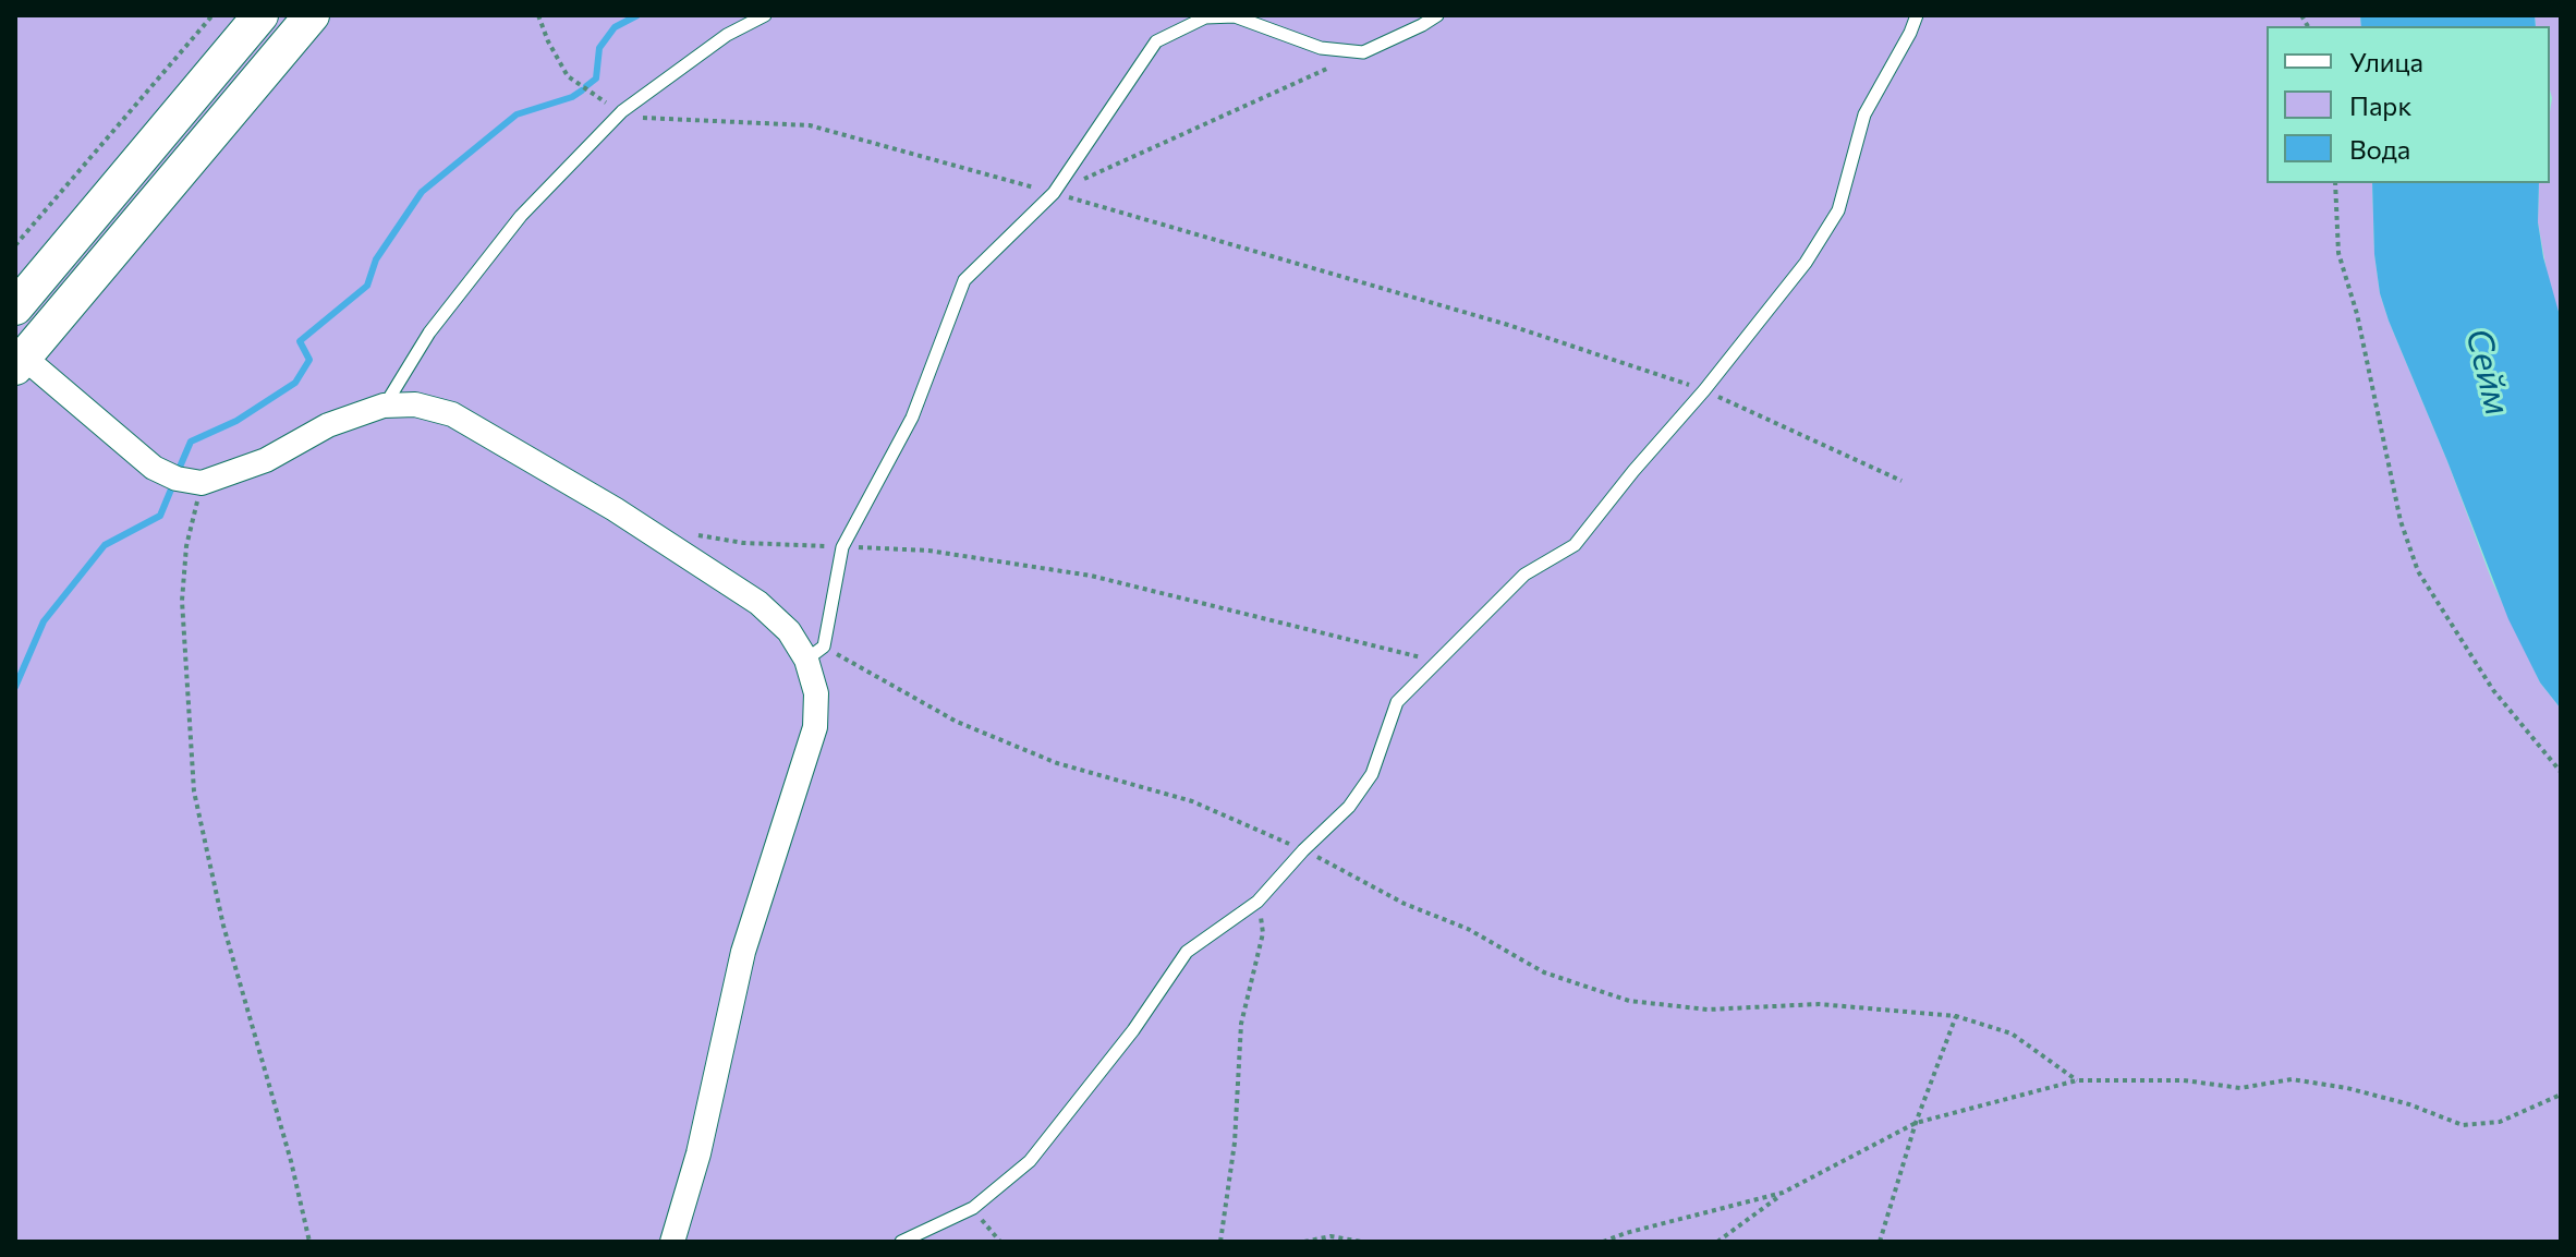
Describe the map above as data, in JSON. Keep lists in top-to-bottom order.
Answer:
{
  "water": ["Сейм"],
  "legend": ["Улица", "Парк", "Вода"]
}
